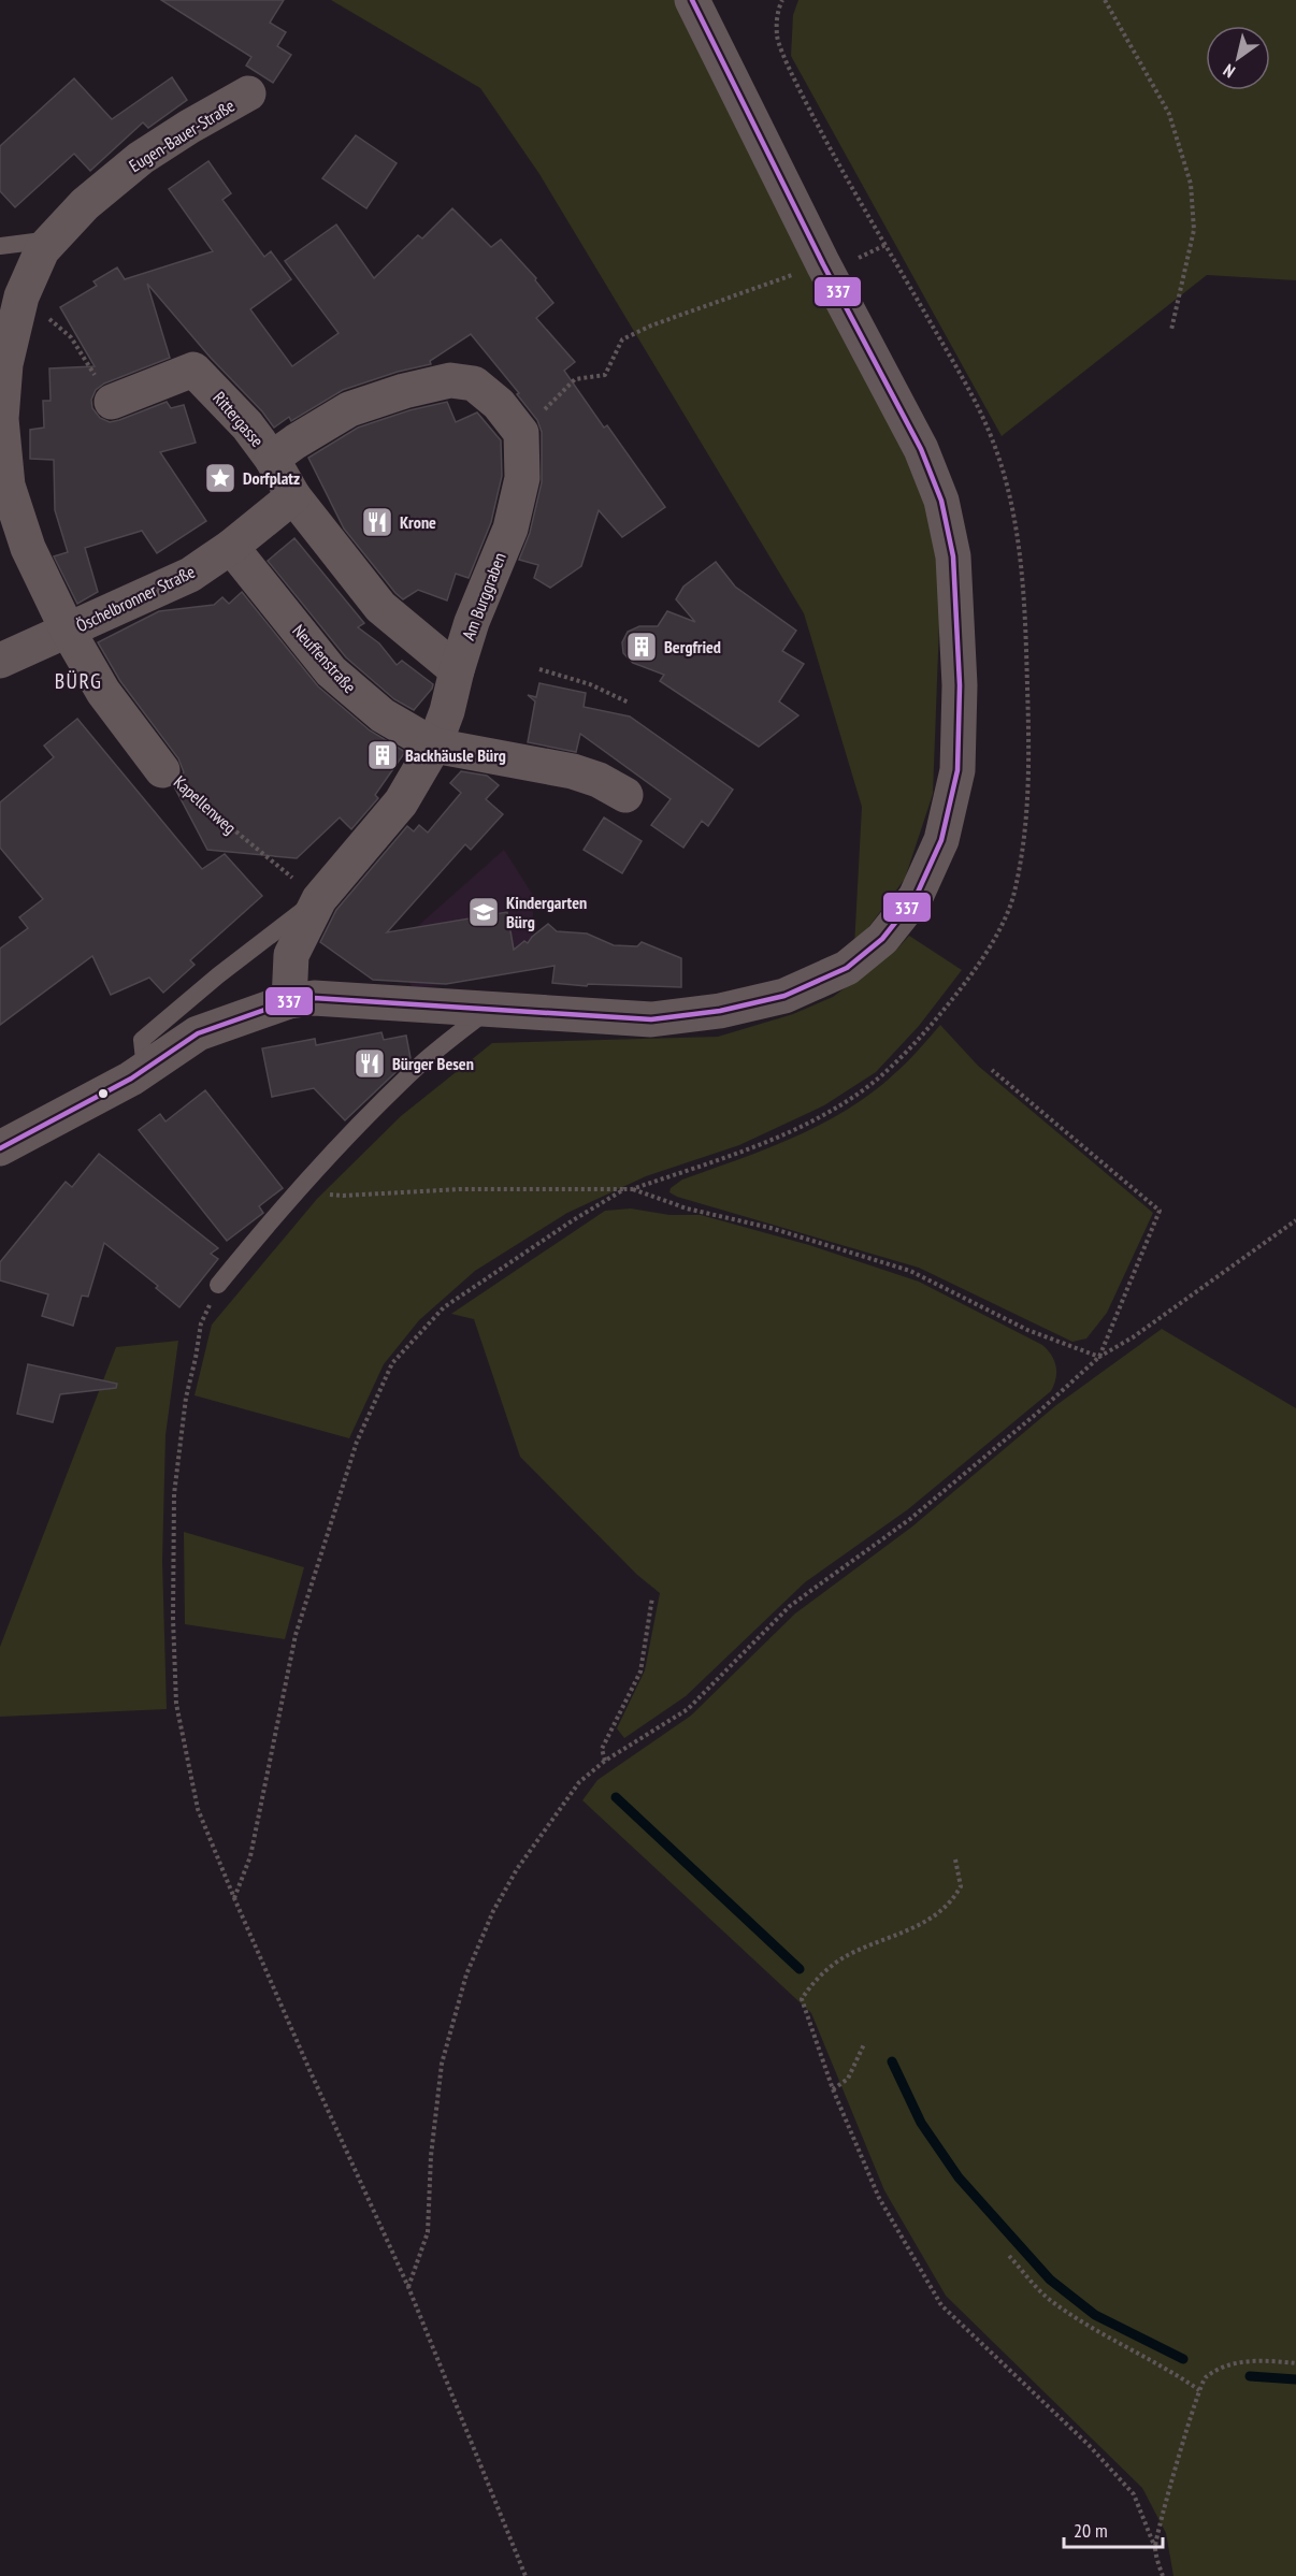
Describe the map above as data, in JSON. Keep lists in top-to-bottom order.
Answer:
{
  "streets": {
    "street": [
      "Eugen-Bauer-Straße",
      "Rittergasse",
      "Am Burggraben",
      "Öschelbronner Straße",
      "Neuffenstraße",
      "Kapellenweg"
    ]
  },
  "crossings": [
    ["Eugen-Bauer-Straße", "Öschelbronner Straße"],
    ["Eugen-Bauer-Straße", "Kapellenweg"],
    ["Rittergasse", "Am Burggraben"],
    ["Rittergasse", "Öschelbronner Straße"],
    ["Am Burggraben", "Neuffenstraße"],
    ["Am Burggraben", "Kapellenweg"],
    ["Öschelbronner Straße", "Neuffenstraße"],
    ["Öschelbronner Straße", "Kapellenweg"]
  ],
  "districts": ["BÜRG"],
  "places": {
    "place": ["Dorfplatz"],
    "restaurant": ["Krone", "Bürger Besen"],
    "building": ["Bergfried", "Backhäusle Bürg"],
    "school or university": ["Kindergarten Bürg"]
  },
  "lines": ["transit line 337"],
  "scale_bar": "20 m",
  "north": "bottom left"
}
